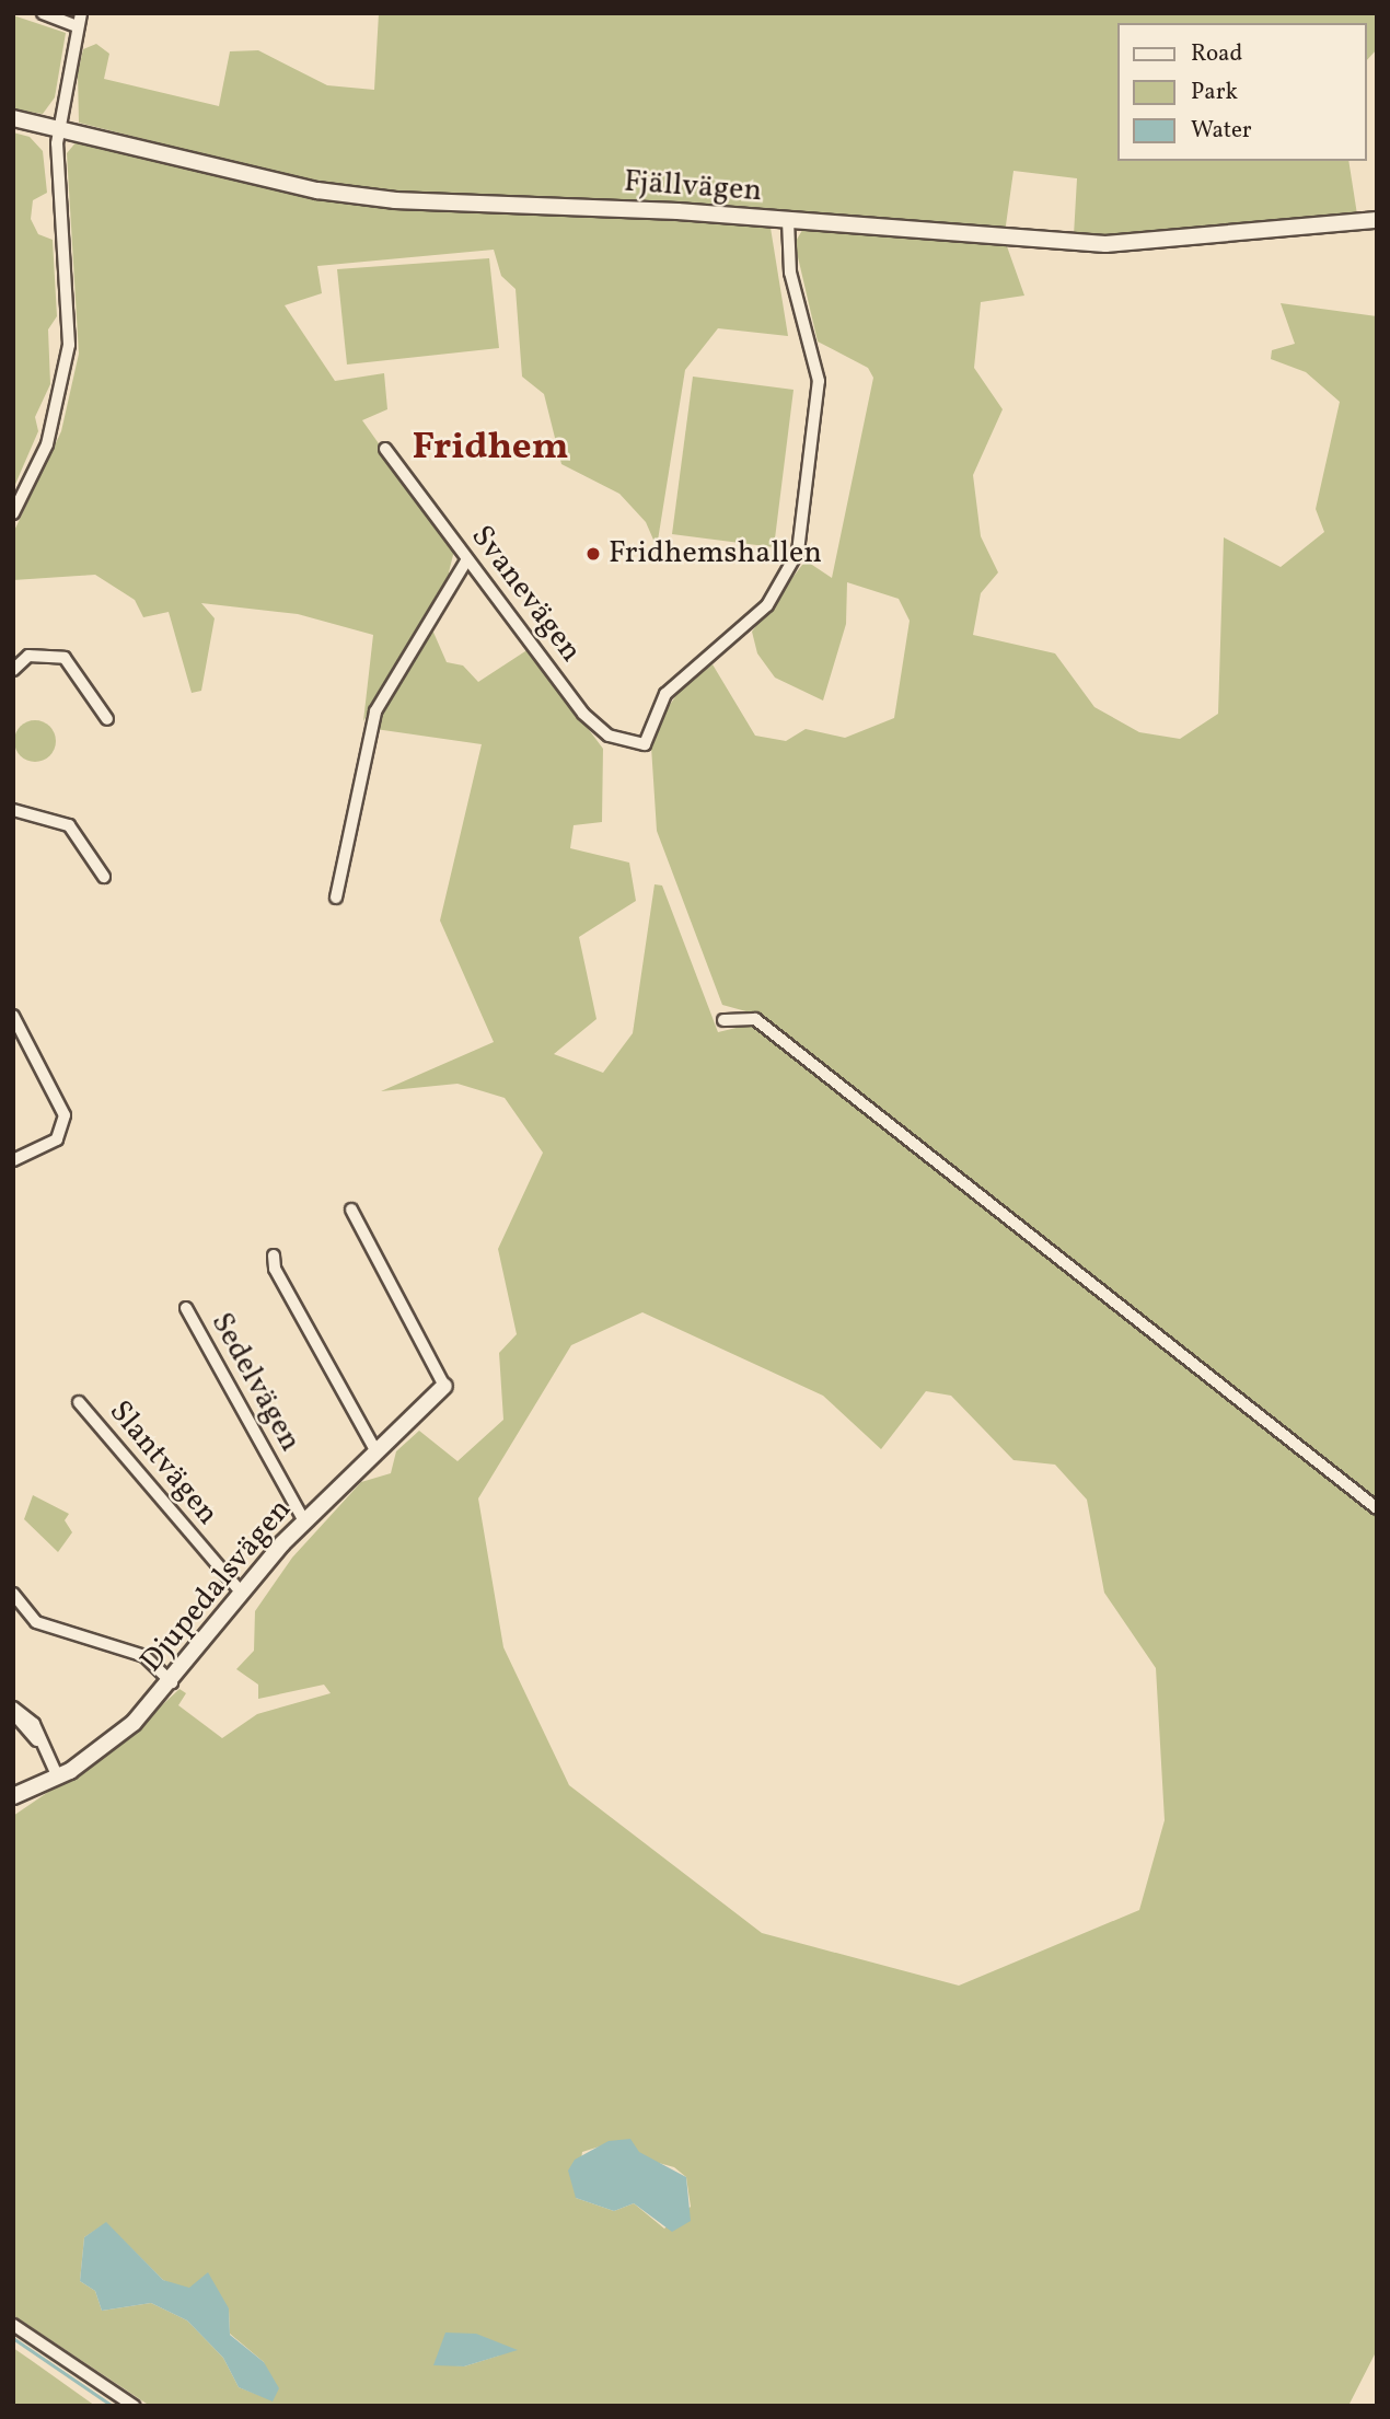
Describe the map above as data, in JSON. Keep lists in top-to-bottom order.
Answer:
{
  "streets": {
    "street": [
      "Fjällvägen",
      "Svanevägen",
      "Sedelvägen",
      "Slantvägen",
      "Djupedalsvägen"
    ]
  },
  "crossings": [
    ["Fjällvägen", "Svanevägen"],
    ["Sedelvägen", "Djupedalsvägen"],
    ["Slantvägen", "Djupedalsvägen"]
  ],
  "districts": ["Fridhem"],
  "places": ["Fridhemshallen"],
  "legend": ["Road", "Park", "Water"]
}
